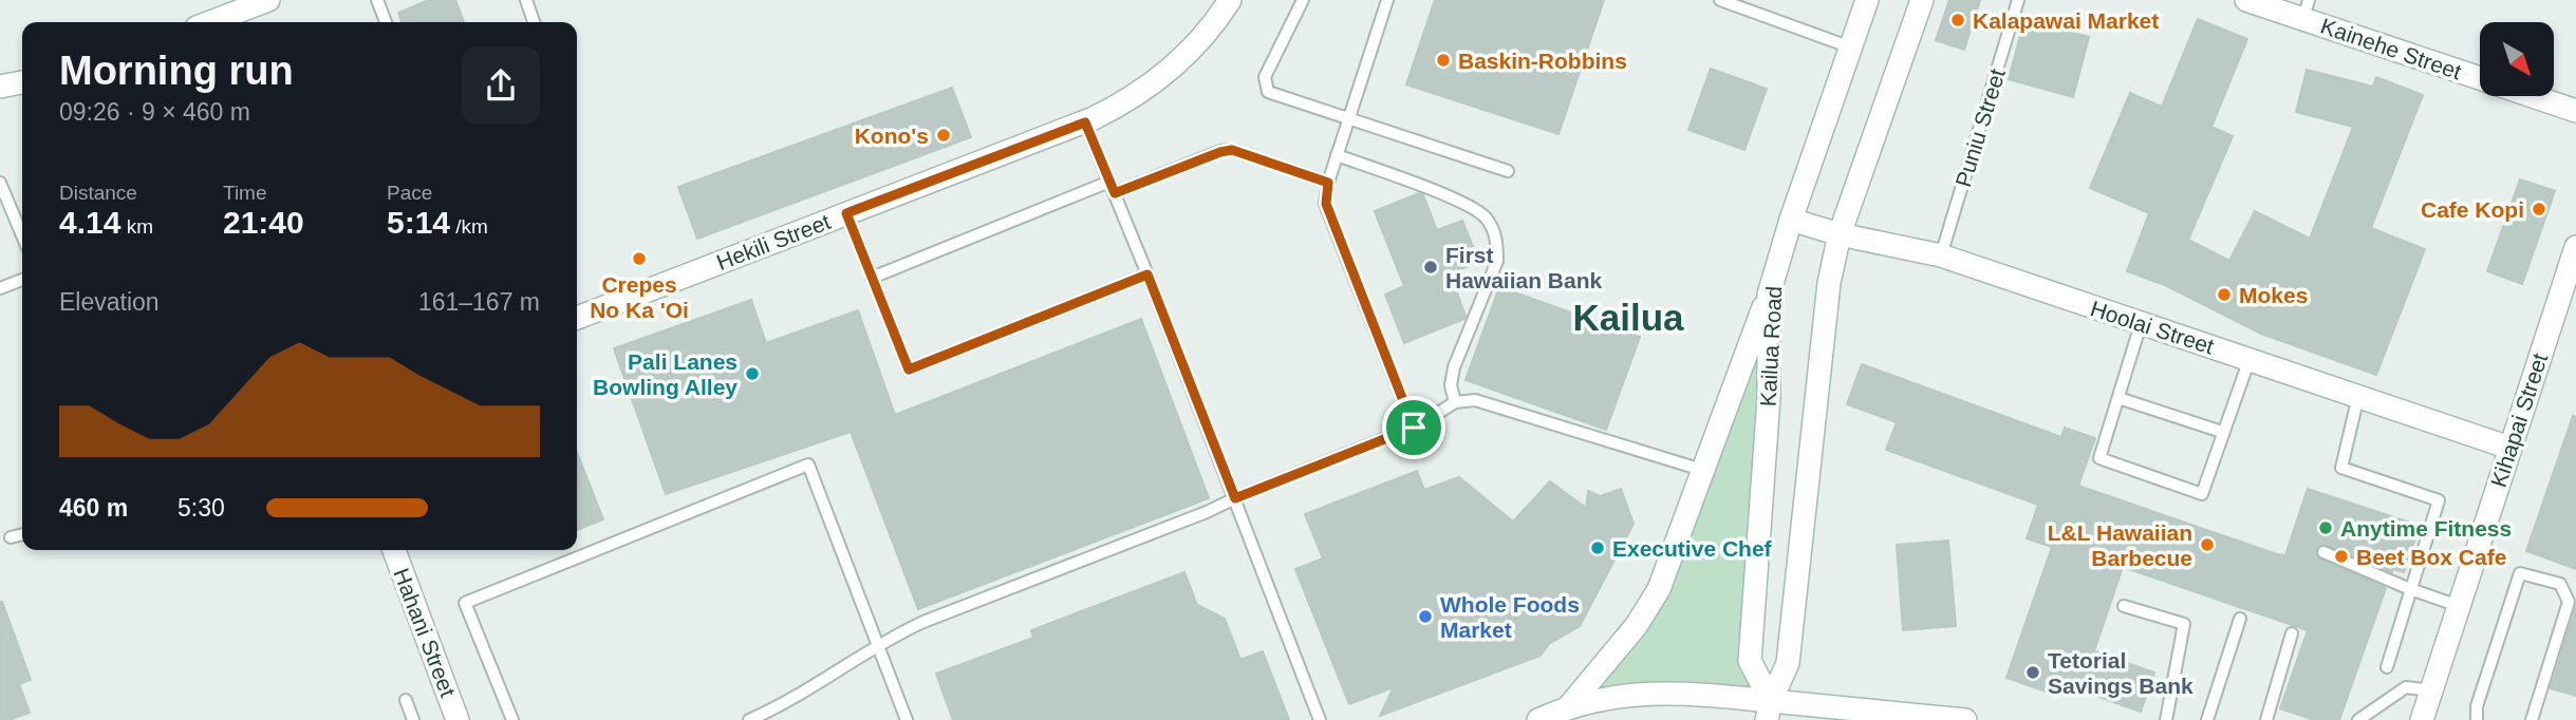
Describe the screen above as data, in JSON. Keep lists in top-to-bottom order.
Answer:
{
  "streets": {
    "street": [
      "Kainehe Street",
      "Hekili Street",
      "Hoolai Street",
      "Kailua Road",
      "Kihapai Street",
      "Hahani Street"
    ],
    "lane": ["Puniu Street"]
  },
  "crossings": [
    ["Puniu Street", "Hoolai Street"],
    ["Hoolai Street", "Kailua Road"],
    ["Hoolai Street", "Kihapai Street"]
  ],
  "districts": ["Kailua"],
  "places": [
    "Kalapawai Market",
    "Baskin-Robbins",
    "Kono's",
    "Cafe Kopi",
    "Crepes No Ka 'Oi",
    "First Hawaiian Bank",
    "Mokes",
    "Pali Lanes Bowling Alley",
    "Anytime Fitness",
    "L&L Hawaiian Barbecue",
    "Executive Chef",
    "Beet Box Cafe",
    "Whole Foods Market",
    "Tetorial Savings Bank"
  ],
  "north": "bottom right",
  "page": {
    "heading": ["Morning run", "09:26 · 9 × 460 m"],
    "stats": [
      ["Distance", "4.14 km"],
      ["Time", "21:40"],
      ["Pace", "5:14 /km"]
    ],
    "chart": ["Elevation", "161–167 m"],
    "list": [
      {
        "name": "460 m",
        "note": "5:30"
      }
    ]
  }
}
